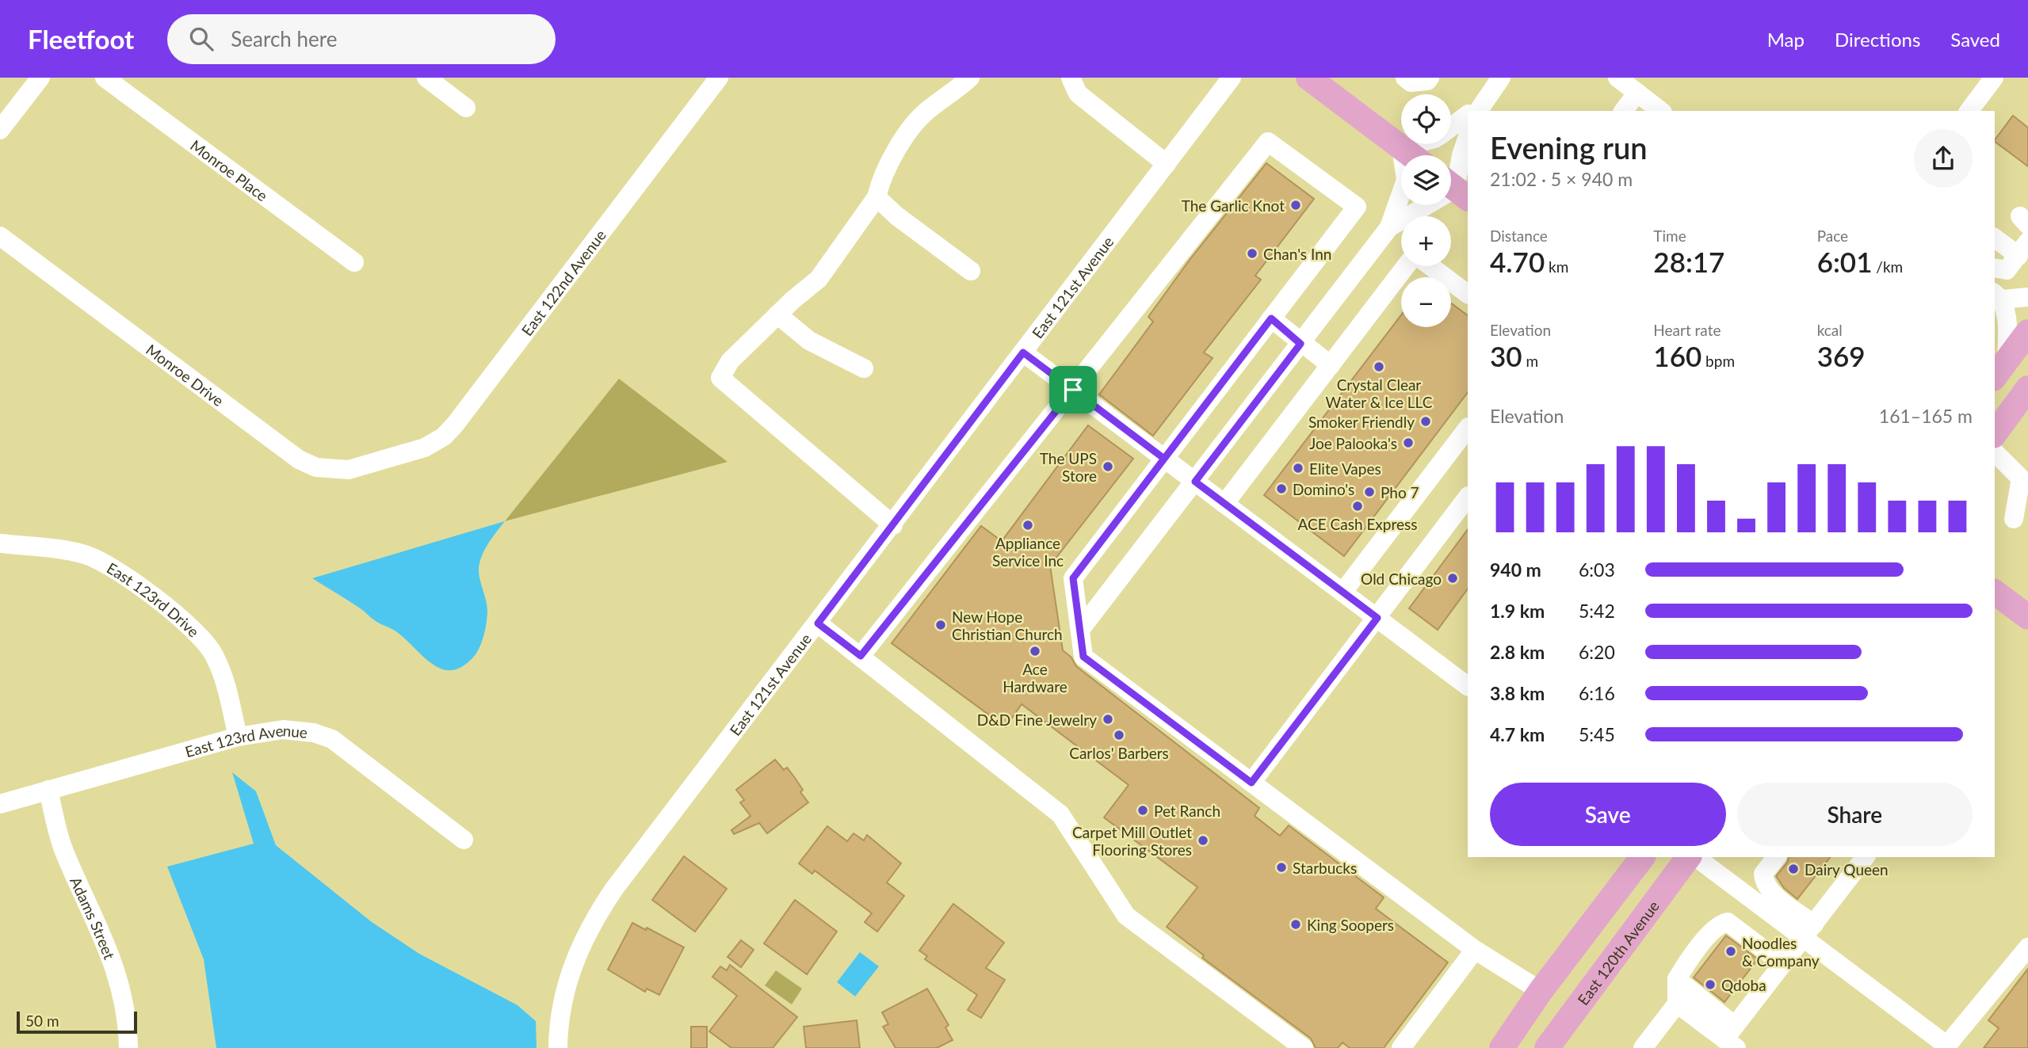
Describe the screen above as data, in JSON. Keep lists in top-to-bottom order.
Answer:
{
  "streets": {
    "main road": ["East 120th Avenue"],
    "street": [
      "Monroe Place",
      "East 122nd Avenue",
      "East 121st Avenue",
      "Monroe Drive",
      "East 123rd Drive",
      "East 123rd Avenue",
      "Adams Street"
    ]
  },
  "crossings": [
    ["East 122nd Avenue", "Monroe Drive"],
    ["East 123rd Drive", "East 123rd Avenue"],
    ["East 123rd Avenue", "Adams Street"]
  ],
  "places": [
    "The Garlic Knot",
    "Chan's Inn",
    "Crystal Clear Water & Ice LLC",
    "Smoker Friendly",
    "Joe Palooka's",
    "The UPS Store",
    "Elite Vapes",
    "Domino's",
    "Pho 7",
    "ACE Cash Express",
    "Appliance Service Inc",
    "Old Chicago",
    "New Hope Christian Church",
    "Ace Hardware",
    "D&D Fine Jewelry",
    "Carlos' Barbers",
    "Pet Ranch",
    "Carpet Mill Outlet Flooring Stores",
    "Starbucks",
    "Dairy Queen",
    "King Soopers",
    "Noodles & Company",
    "Qdoba"
  ],
  "scale_bar": "50 m",
  "page": {
    "header": "Fleetfoot",
    "search": "Search here",
    "nav": ["Map", "Directions", "Saved"],
    "map_buttons": ["+", "−"],
    "heading": ["Evening run", "21:02 · 5 × 940 m"],
    "stats": [
      ["Distance", "4.70 km"],
      ["Time", "28:17"],
      ["Pace", "6:01 /km"],
      ["Elevation", "30 m"],
      ["Heart rate", "160 bpm"],
      ["kcal", "369"]
    ],
    "chart": ["Elevation", "161–165 m"],
    "list": [
      {
        "name": "940 m",
        "note": "6:03"
      },
      {
        "name": "1.9 km",
        "note": "5:42"
      },
      {
        "name": "2.8 km",
        "note": "6:20"
      },
      {
        "name": "3.8 km",
        "note": "6:16"
      },
      {
        "name": "4.7 km",
        "note": "5:45"
      }
    ],
    "buttons": ["Save", "Share"],
    "scale": "50 m"
  }
}
